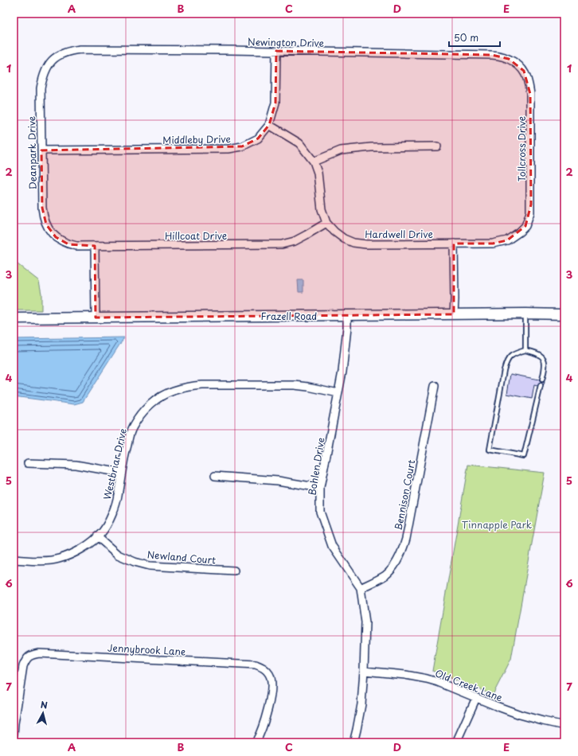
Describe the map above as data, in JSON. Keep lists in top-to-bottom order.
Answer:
{
  "streets": {
    "street": [
      "Newington Drive",
      "Middleby Drive",
      "Tollcross Drive",
      "Deanpark Drive",
      "Hardwell Drive",
      "Hillcoat Drive",
      "Frazell Road",
      "Westbriar Drive",
      "Bohlen Drive",
      "Bennison Court",
      "Newland Court",
      "Jennybrook Lane",
      "Old Creek Lane"
    ]
  },
  "crossings": [
    ["Newington Drive", "Middleby Drive"],
    ["Newington Drive", "Tollcross Drive"],
    ["Newington Drive", "Deanpark Drive"],
    ["Middleby Drive", "Deanpark Drive"],
    ["Middleby Drive", "Hardwell Drive"],
    ["Tollcross Drive", "Hardwell Drive"],
    ["Deanpark Drive", "Hillcoat Drive"],
    ["Hardwell Drive", "Hillcoat Drive"],
    ["Frazell Road", "Bohlen Drive"],
    ["Westbriar Drive", "Bohlen Drive"],
    ["Westbriar Drive", "Newland Court"],
    ["Bohlen Drive", "Bennison Court"],
    ["Bohlen Drive", "Old Creek Lane"]
  ],
  "parks": ["Tinnapple Park"],
  "scale_bar": "50 m",
  "north": "top",
  "grid": {
    "columns": [
      "A",
      "B",
      "C",
      "D",
      "E"
    ],
    "rows": [
      "1",
      "2",
      "3",
      "4",
      "5",
      "6",
      "7"
    ]
  }
}
